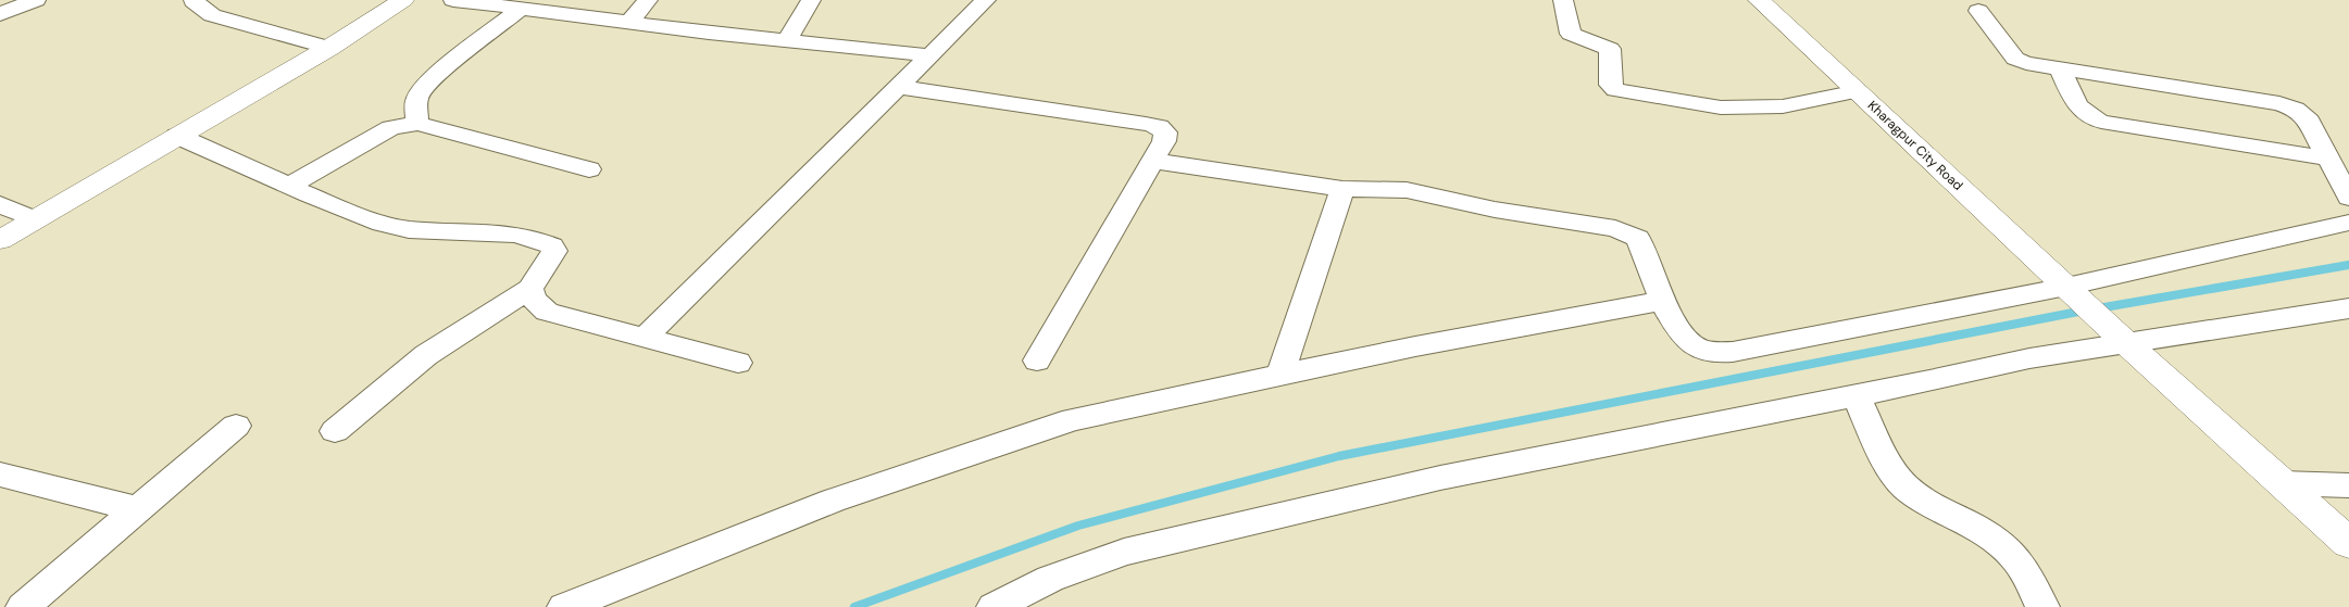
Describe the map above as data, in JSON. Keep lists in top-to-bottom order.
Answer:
{
  "streets": {
    "main road": ["Kharagpur City Road"]
  }
}
